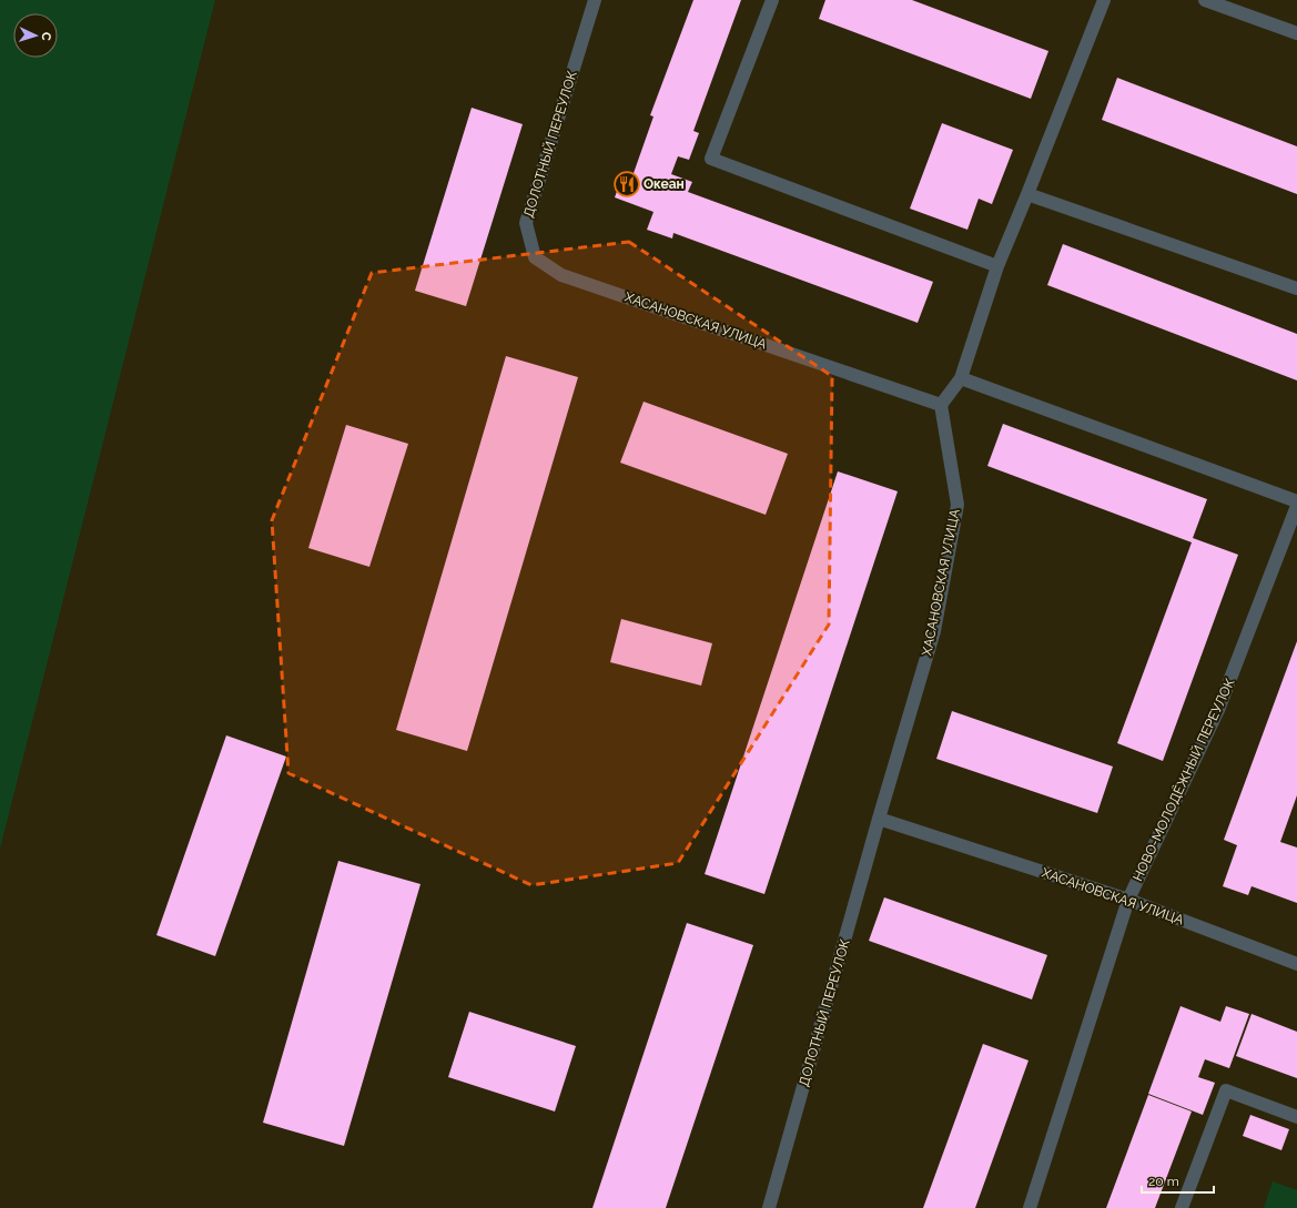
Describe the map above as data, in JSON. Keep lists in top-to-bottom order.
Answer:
{
  "streets": {
    "street": ["ДОЛОТНЫЙ ПЕРЕУЛОК", "ХАСАНОВСКАЯ УЛИЦА", "НОВО-МОЛОДЁЖНЫЙ ПЕРЕУЛОК"]
  },
  "crossings": [
    ["ДОЛОТНЫЙ ПЕРЕУЛОК", "ХАСАНОВСКАЯ УЛИЦА"],
    ["ХАСАНОВСКАЯ УЛИЦА", "НОВО-МОЛОДЁЖНЫЙ ПЕРЕУЛОК"]
  ],
  "places": {
    "restaurant": ["Океан"]
  },
  "scale_bar": "20 m",
  "north": "right"
}
